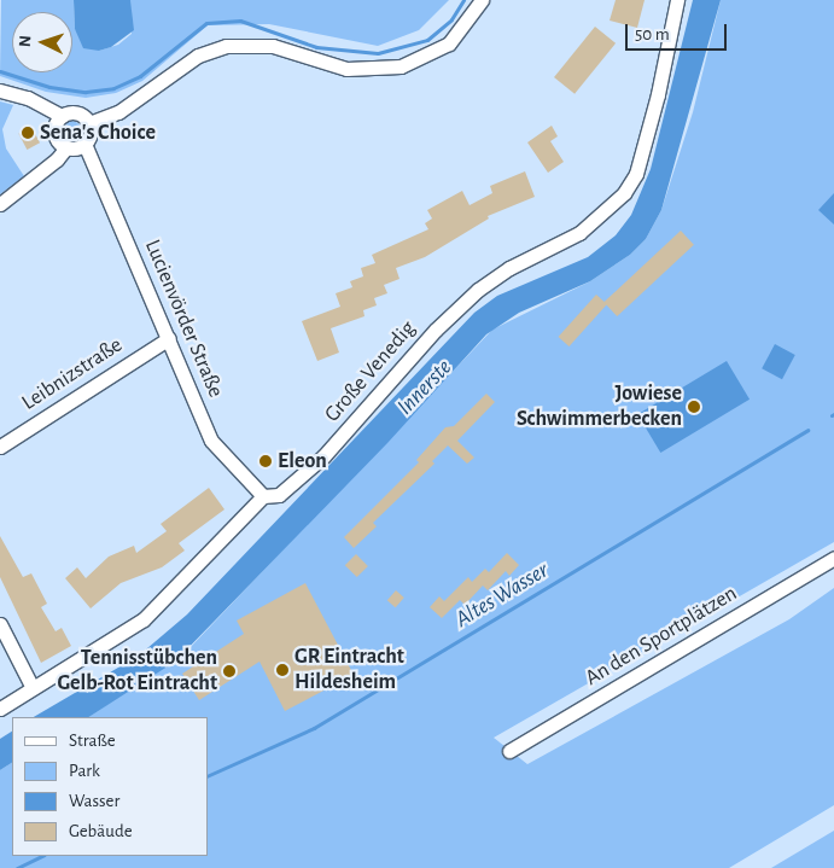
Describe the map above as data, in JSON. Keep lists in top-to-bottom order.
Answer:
{
  "streets": {
    "street": [
      "Lucienvörder Straße",
      "Große Venedig",
      "Leibnizstraße",
      "An den Sportplätzen"
    ]
  },
  "crossings": [
    ["Lucienvörder Straße", "Große Venedig"],
    ["Lucienvörder Straße", "Leibnizstraße"]
  ],
  "water": ["Innerste", "Altes Wasser"],
  "places": [
    "Sena's Choice",
    "Jowiese Schwimmerbecken",
    "Eleon",
    "GR Eintracht Hildesheim",
    "Tennisstübchen Gelb-Rot Eintracht"
  ],
  "legend": [
    "Straße",
    "Park",
    "Wasser",
    "Gebäude"
  ],
  "scale_bar": "50 m",
  "north": "left"
}
